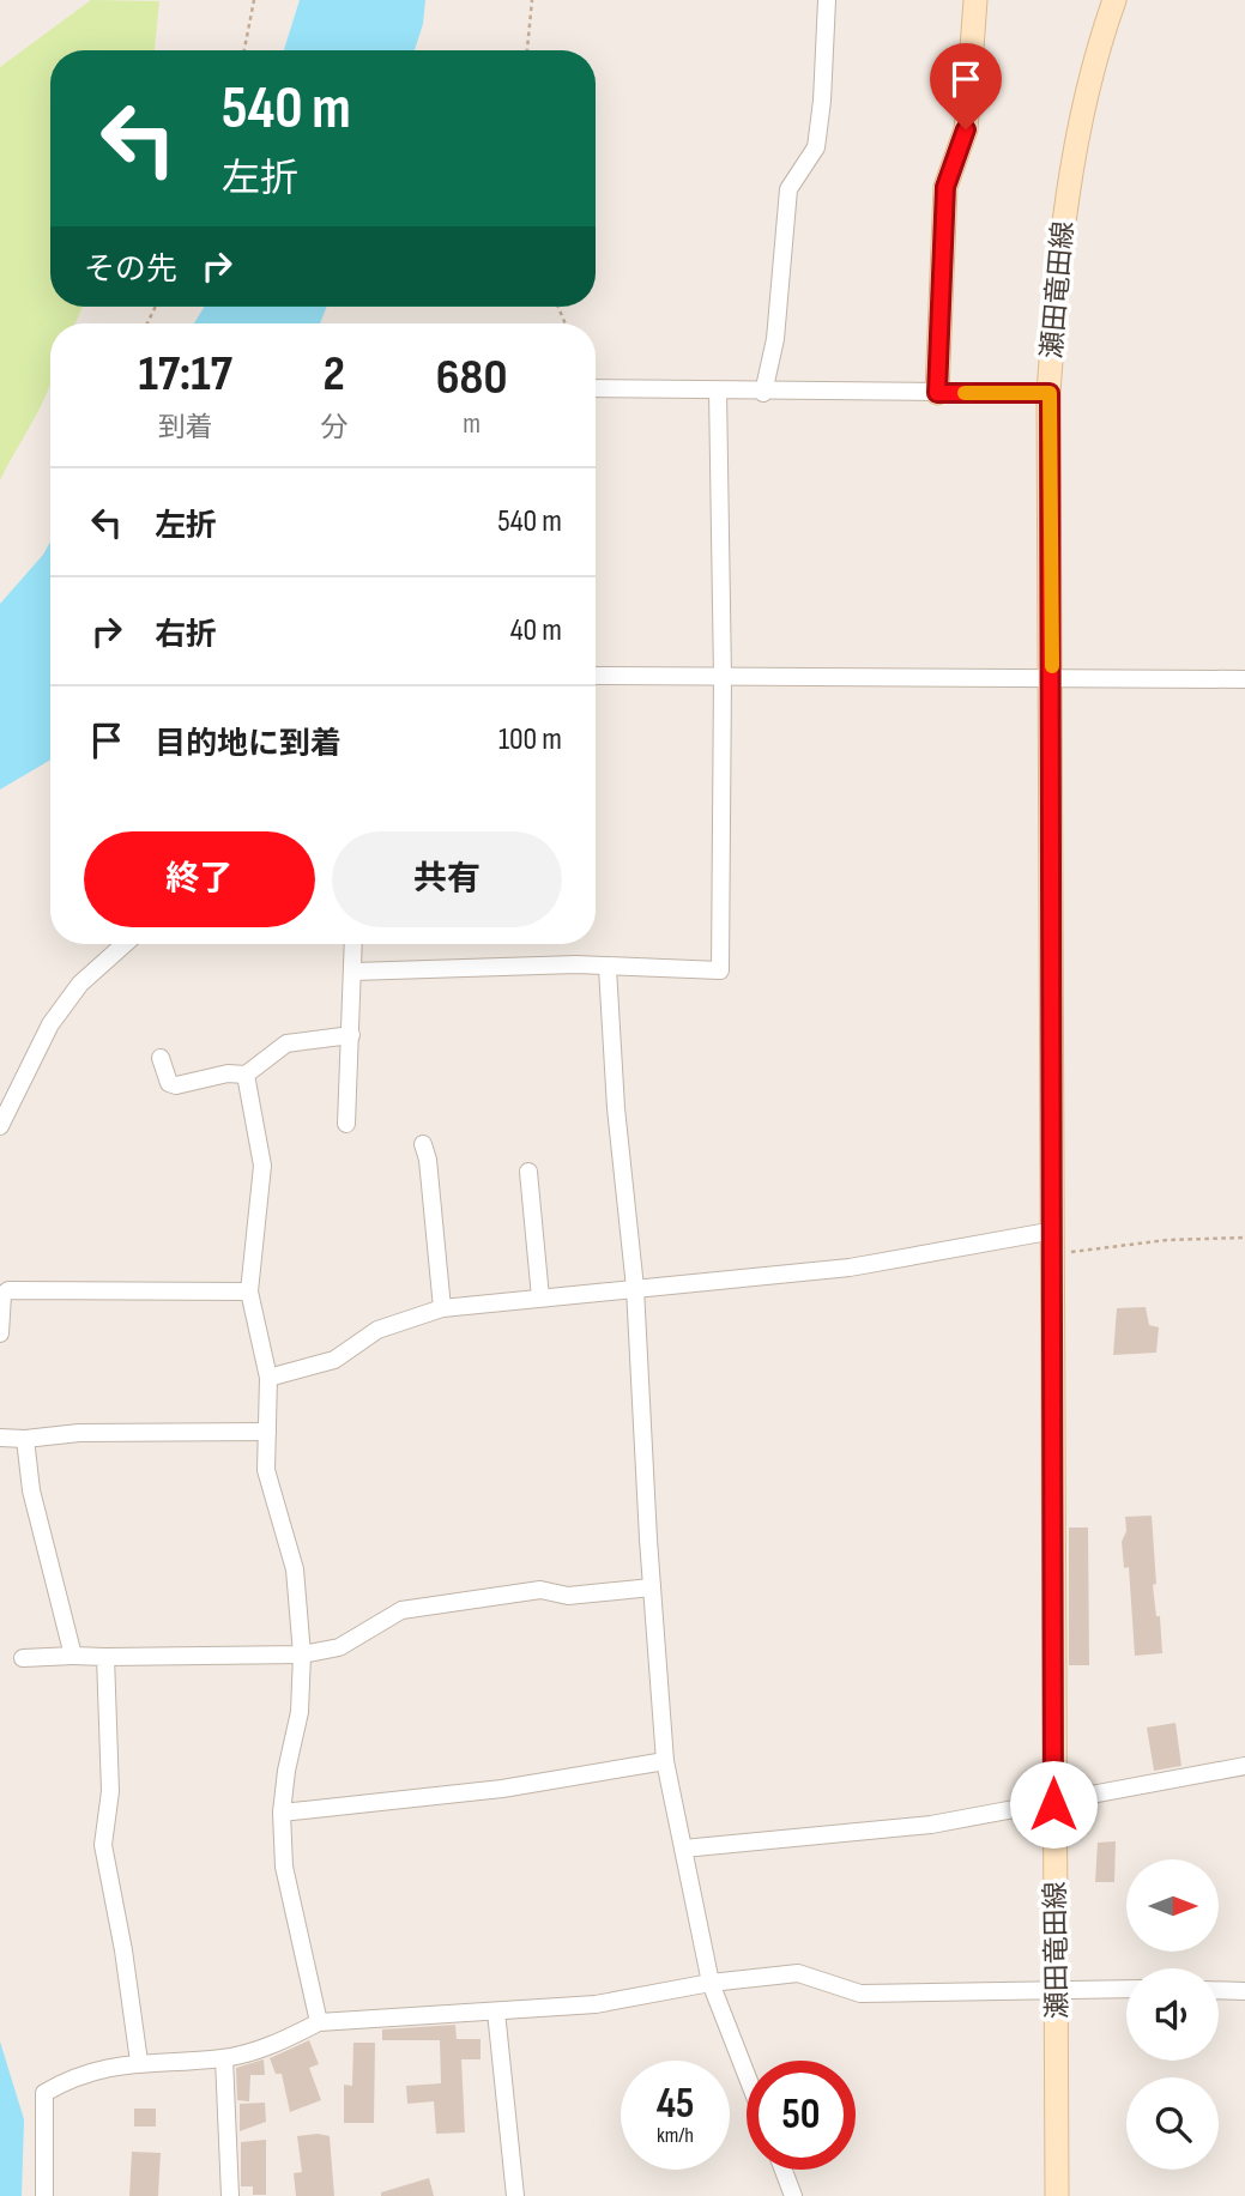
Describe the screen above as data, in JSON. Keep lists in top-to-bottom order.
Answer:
{
  "streets": {
    "main road": ["瀬田竜田線"]
  },
  "north": "right",
  "page": {
    "turn": ["540 m", "左折"],
    "then": "その先",
    "eta": [
      "17:17",
      "到着",
      "2",
      "分",
      "680",
      "m"
    ],
    "list": [
      {
        "name": "左折",
        "value": "540 m"
      },
      {
        "name": "右折",
        "value": "40 m"
      },
      {
        "name": "目的地に到着",
        "value": "100 m"
      }
    ],
    "buttons": ["終了", "共有"],
    "speed": "45 km/h",
    "limit": "50"
  }
}
